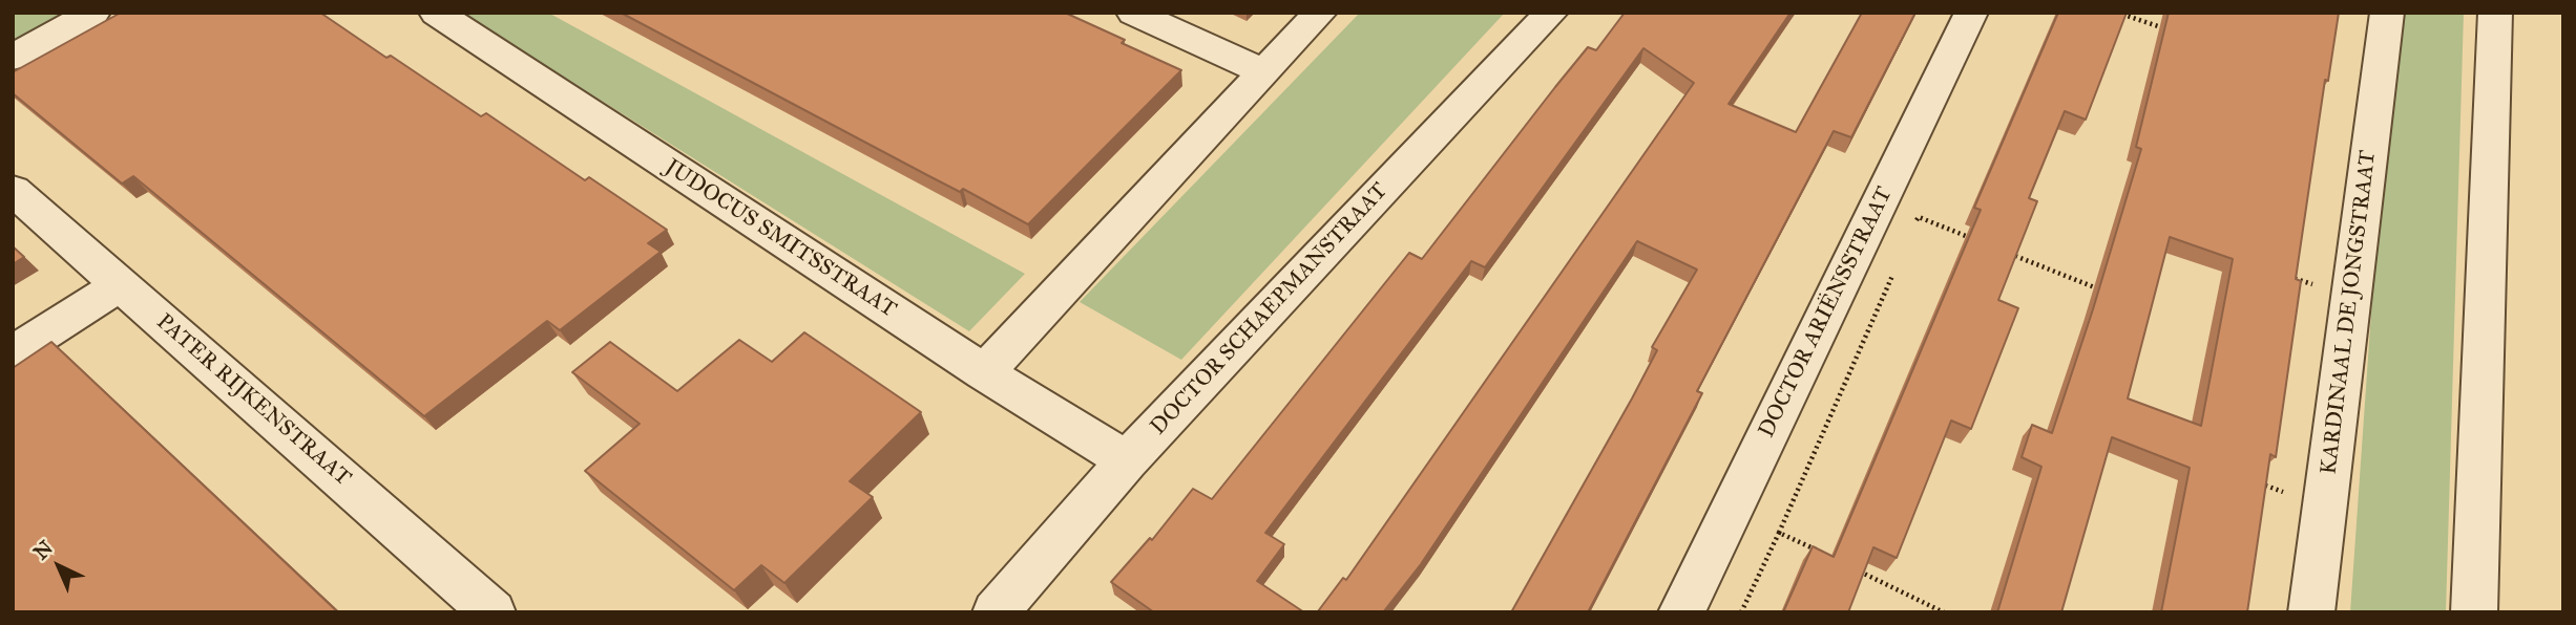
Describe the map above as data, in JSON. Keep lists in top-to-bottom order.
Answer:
{
  "streets": {
    "street": [
      "JUDOCUS SMITSSTRAAT",
      "DOCTOR SCHAEPMANSTRAAT",
      "DOCTOR ARIËNSSTRAAT",
      "KARDINAAL DE JONGSTRAAT",
      "PATER RIJKENSTRAAT"
    ]
  },
  "crossings": [
    ["JUDOCUS SMITSSTRAAT", "DOCTOR SCHAEPMANSTRAAT"]
  ],
  "north": "top left"
}
